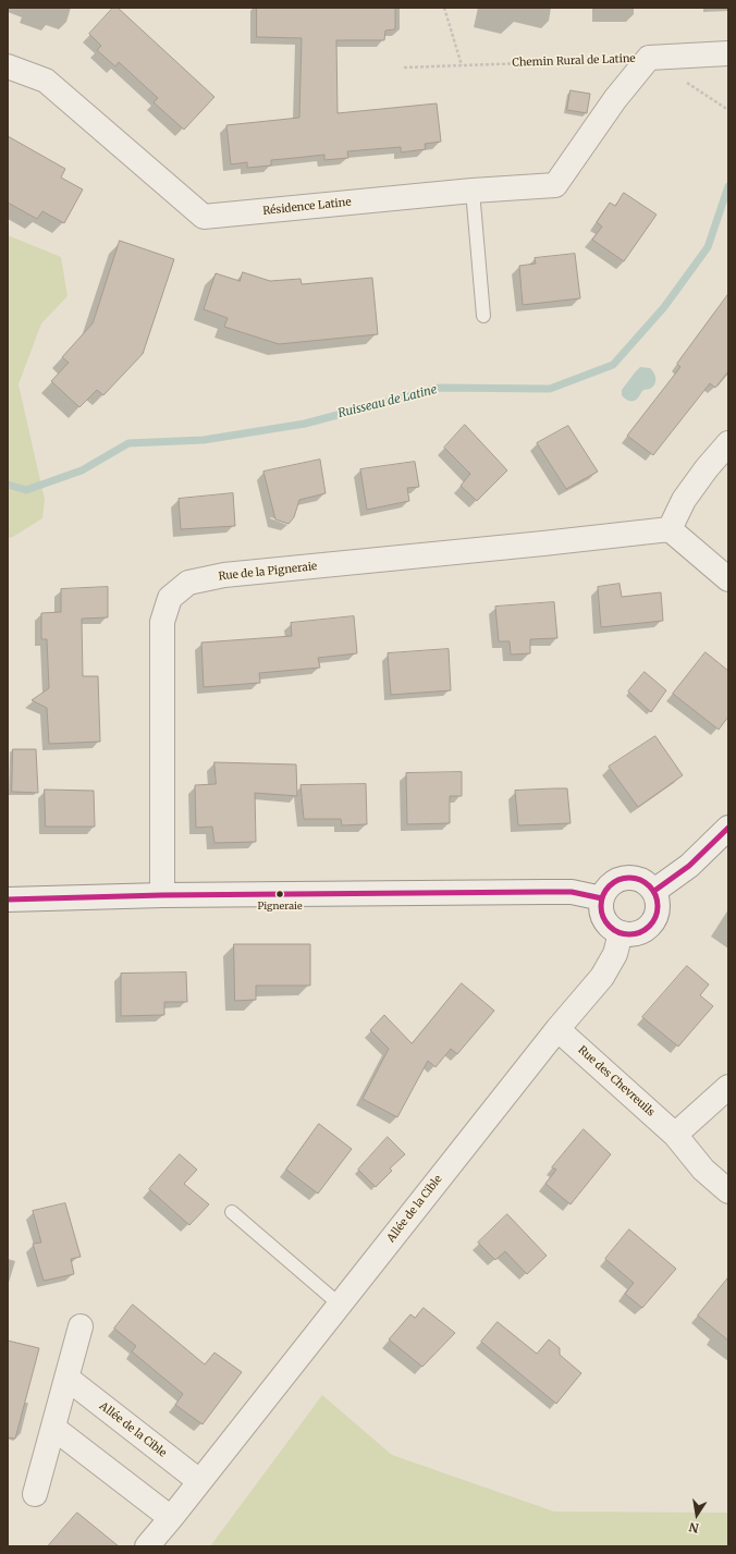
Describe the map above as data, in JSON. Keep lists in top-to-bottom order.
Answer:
{
  "streets": {
    "street": [
      "Résidence Latine",
      "Rue de la Pigneraie",
      "Rue des Chevreuils",
      "Allée de la Cible"
    ],
    "path": ["Chemin Rural de Latine"]
  },
  "crossings": [
    ["Chemin Rural de Latine", "Résidence Latine"],
    ["Rue des Chevreuils", "Allée de la Cible"]
  ],
  "water": ["Ruisseau de Latine"],
  "places": ["Pigneraie"],
  "north": "bottom"
}
